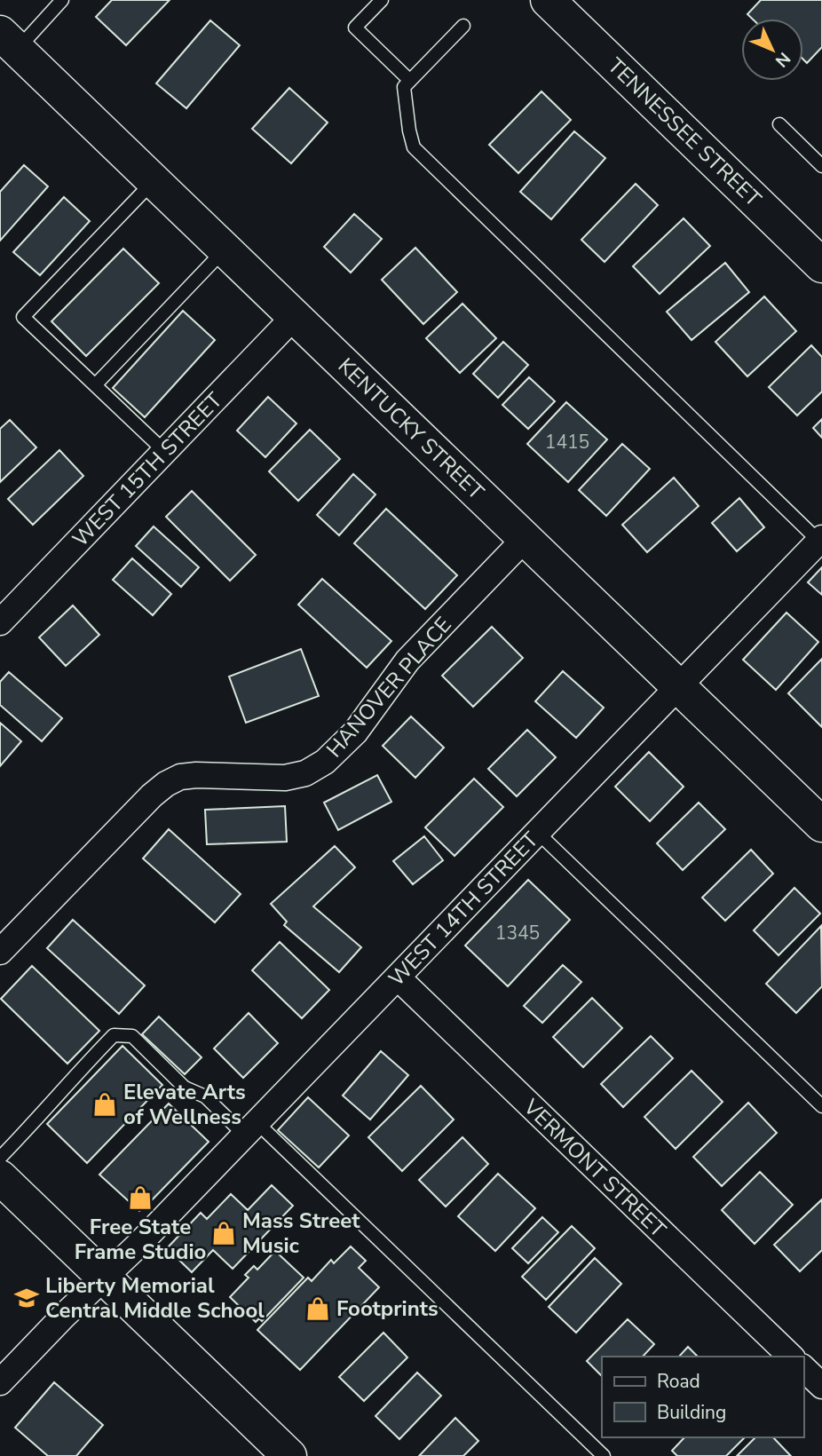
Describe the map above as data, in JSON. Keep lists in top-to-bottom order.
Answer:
{
  "streets": {
    "main road": ["TENNESSEE STREET", "KENTUCKY STREET"],
    "street": [
      "WEST 15TH STREET",
      "HANOVER PLACE",
      "WEST 14TH STREET",
      "VERMONT STREET"
    ]
  },
  "crossings": [
    ["KENTUCKY STREET", "WEST 15TH STREET"],
    ["KENTUCKY STREET", "HANOVER PLACE"],
    ["KENTUCKY STREET", "WEST 14TH STREET"],
    ["WEST 14TH STREET", "VERMONT STREET"]
  ],
  "places": {
    "shop": [
      "Elevate Arts of Wellness",
      "Free State Frame Studio",
      "Mass Street Music",
      "Footprints"
    ],
    "school or university": ["Liberty Memorial Central Middle School"]
  },
  "house_numbers": ["1415", "1345"],
  "legend": ["Road", "Building"],
  "north": "bottom right"
}
